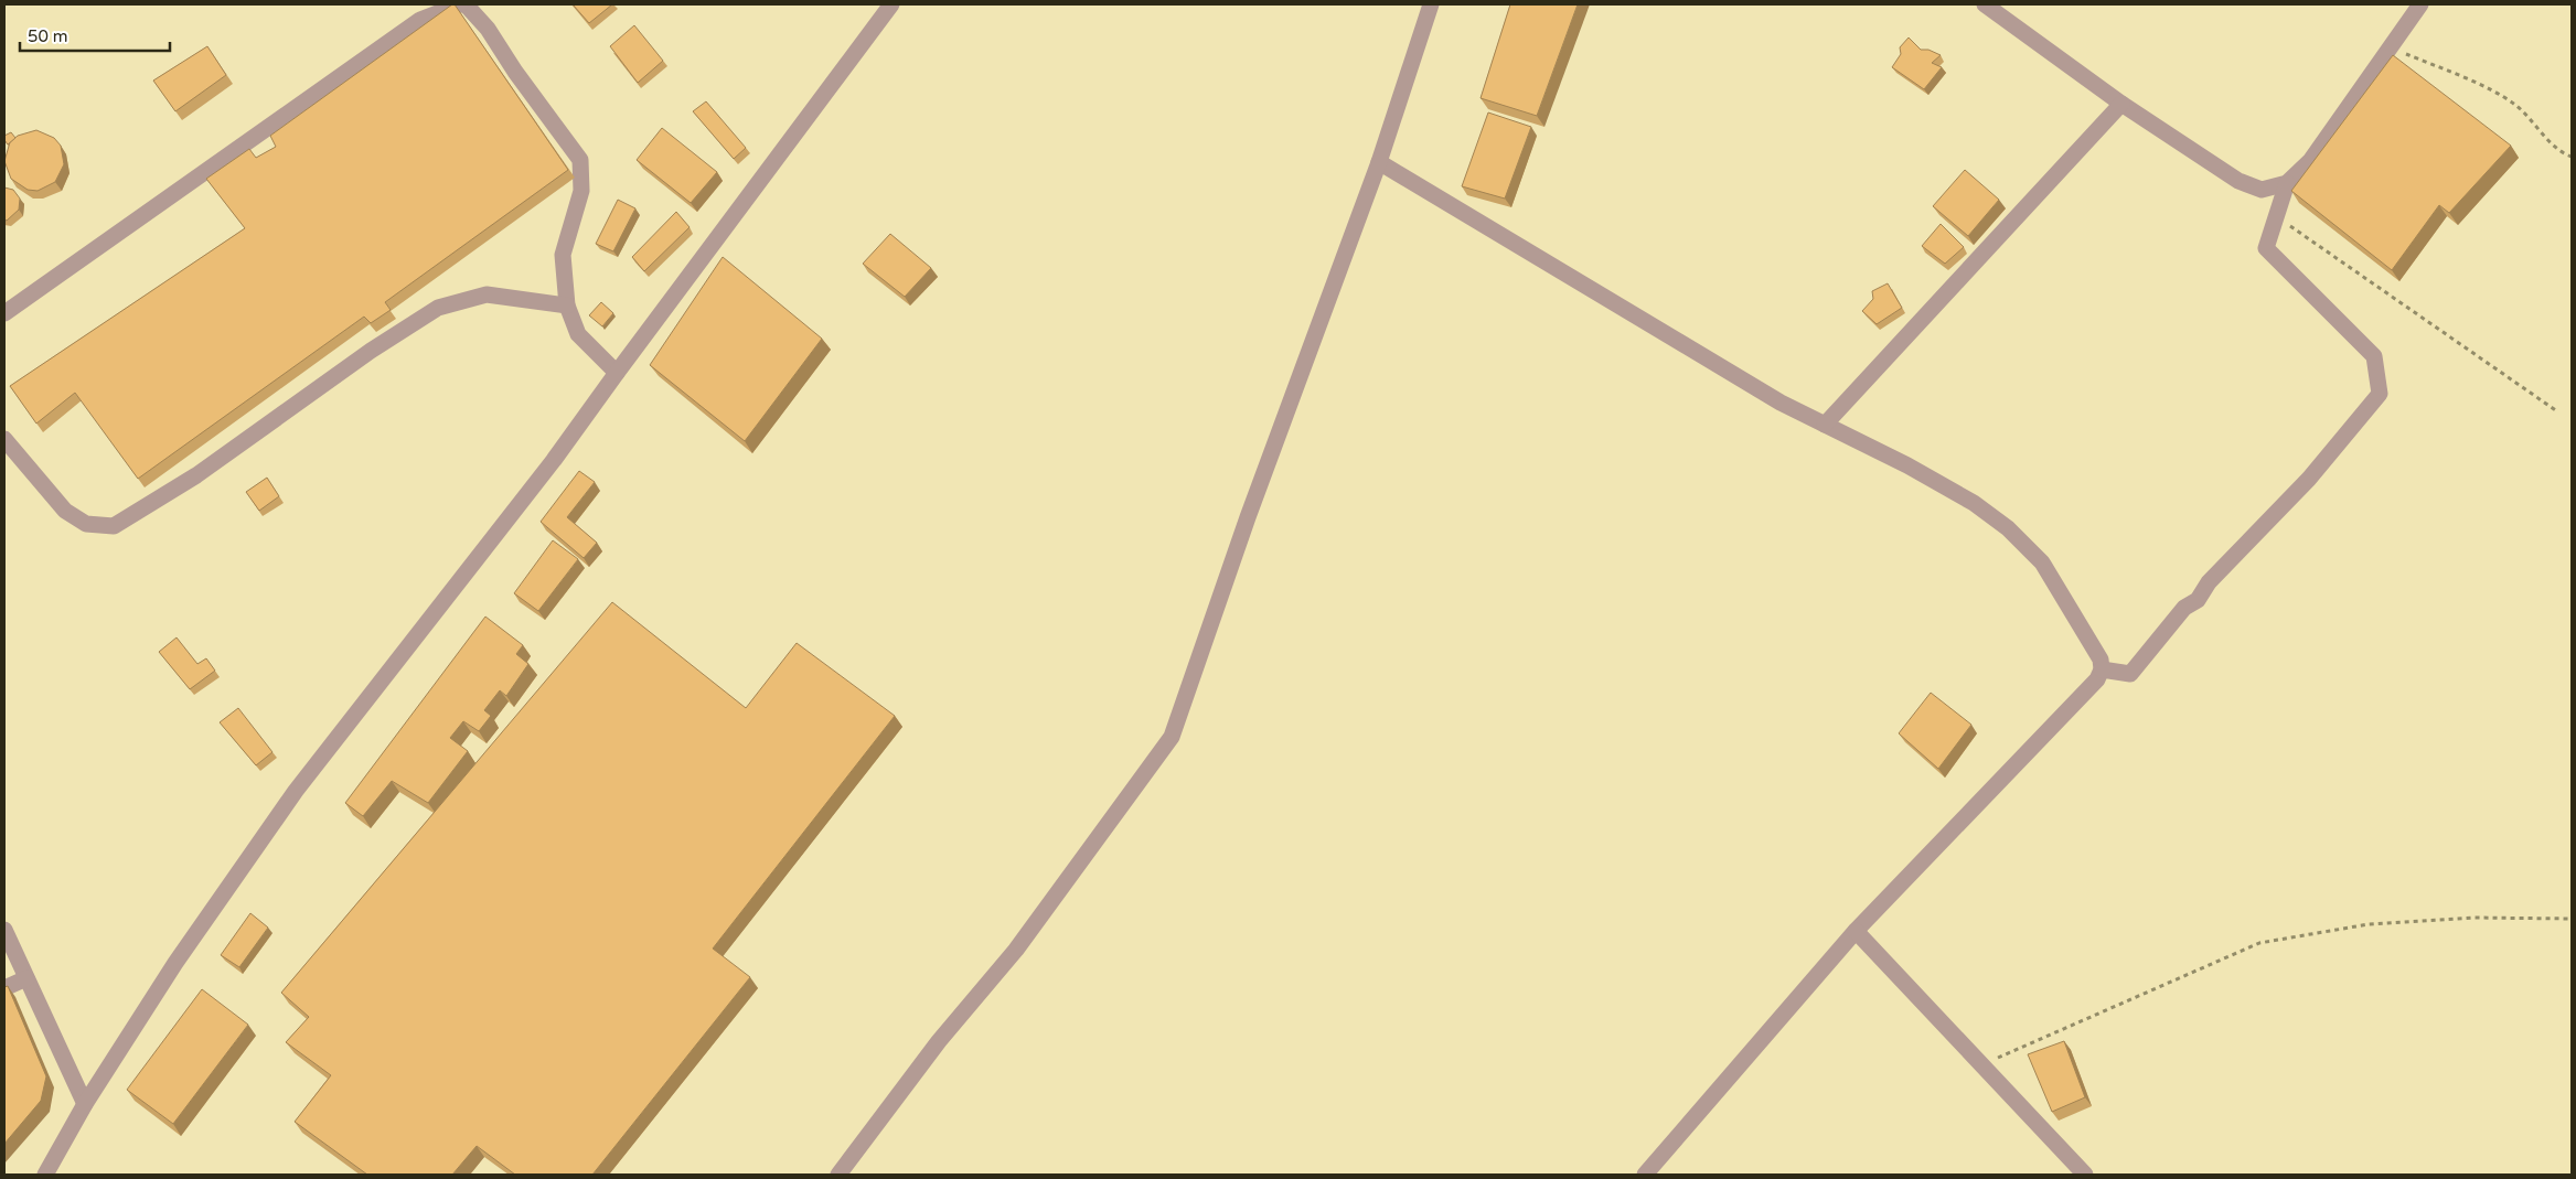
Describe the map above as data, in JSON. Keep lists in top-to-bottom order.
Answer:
{
  "scale_bar": "50 m"
}
